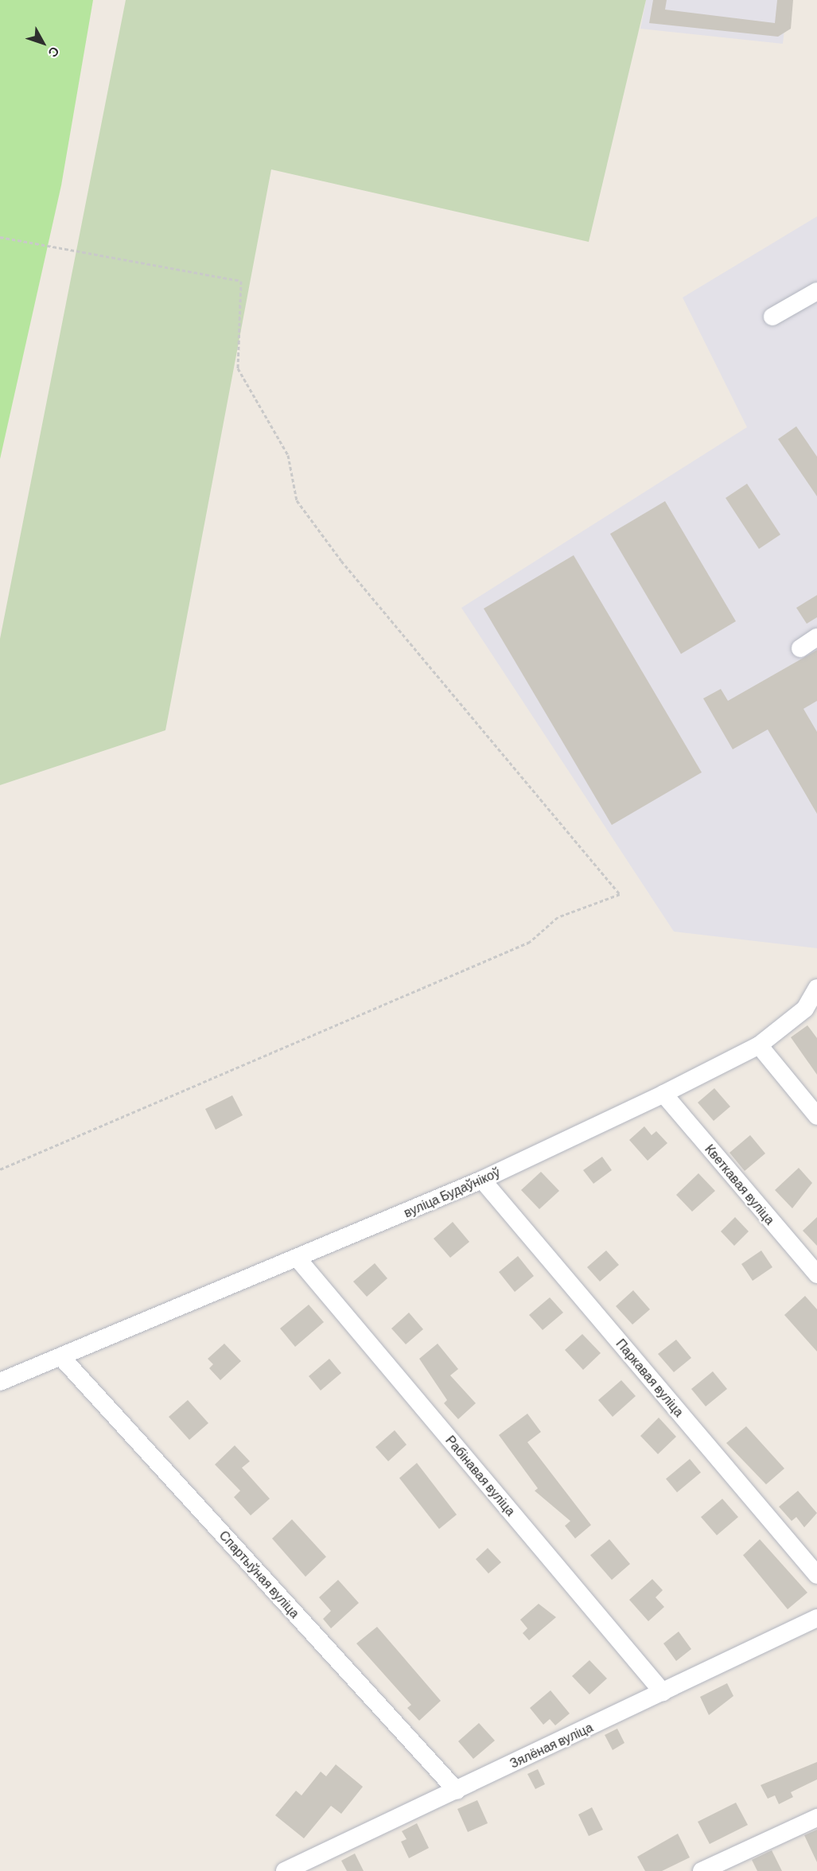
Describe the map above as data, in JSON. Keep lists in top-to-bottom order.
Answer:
{
  "streets": {
    "street": [
      "Кветкавая вуліца",
      "вуліца Будаўнікоў",
      "Паркавая вуліца",
      "Рабінавая вуліца",
      "Спартыўная вуліца",
      "Зялёная вуліца"
    ]
  },
  "crossings": [
    ["Кветкавая вуліца", "вуліца Будаўнікоў"],
    ["вуліца Будаўнікоў", "Паркавая вуліца"],
    ["вуліца Будаўнікоў", "Рабінавая вуліца"],
    ["вуліца Будаўнікоў", "Спартыўная вуліца"],
    ["Рабінавая вуліца", "Зялёная вуліца"],
    ["Спартыўная вуліца", "Зялёная вуліца"]
  ],
  "north": "bottom right"
}
